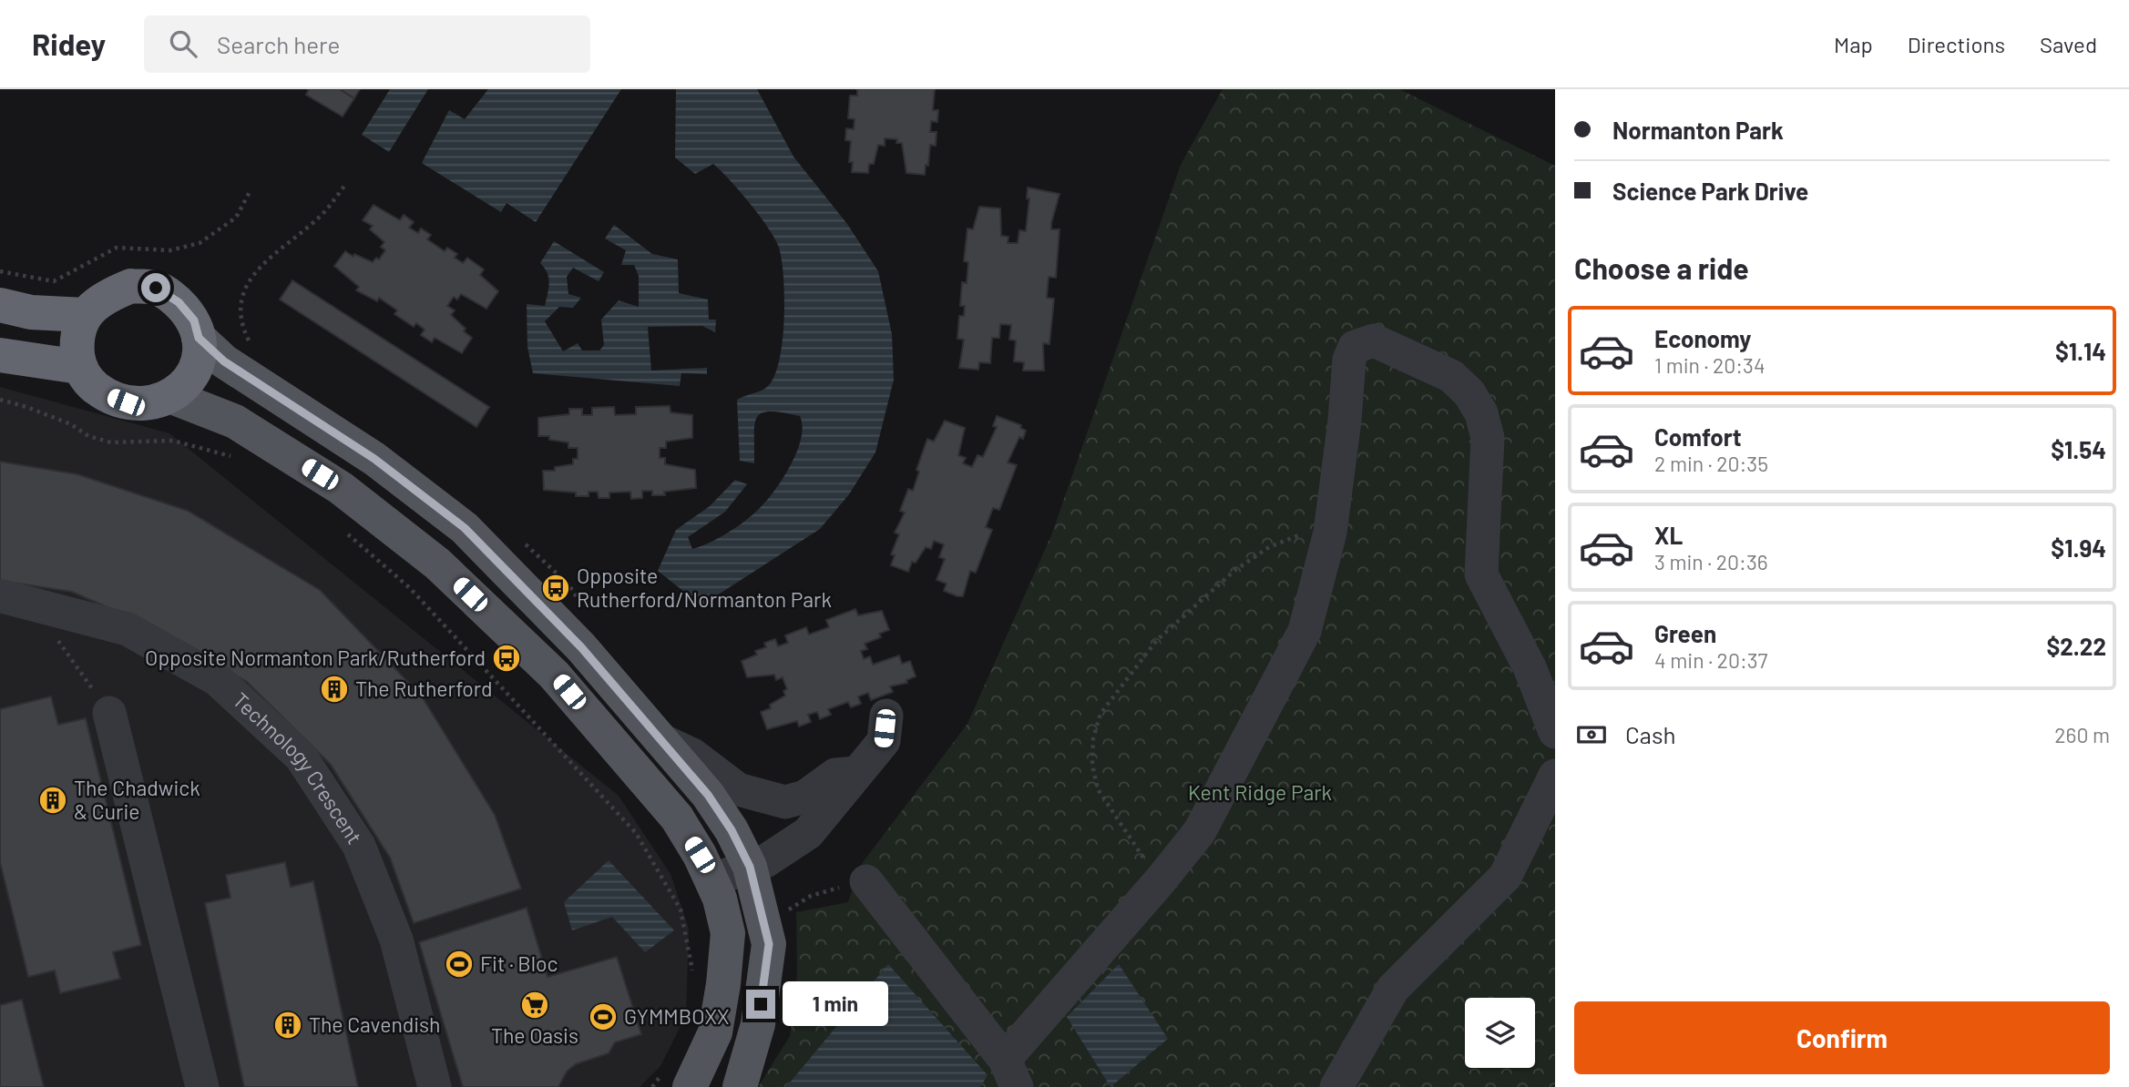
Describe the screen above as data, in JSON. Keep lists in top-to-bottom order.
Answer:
{
  "streets": {
    "street": ["Technology Crescent"]
  },
  "parks": ["Kent Ridge Park"],
  "places": {
    "bus stop": ["Opposite Rutherford/Normanton Park", "Opposite Normanton Park/Rutherford"],
    "building": ["The Rutherford", "The Chadwick & Curie", "The Cavendish"],
    "sports": ["Fit · Bloc", "GYMMBOXX"],
    "supermarket": ["The Oasis"]
  },
  "page": {
    "header": "Ridey",
    "search": "Search here",
    "nav": ["Map", "Directions", "Saved"],
    "banner": ["Normanton Park", "Science Park Drive"],
    "heading": "Choose a ride",
    "list": [
      {
        "name": "Economy",
        "note": "1 min · 20:34",
        "value": "$1.14"
      },
      {
        "name": "Comfort",
        "note": "2 min · 20:35",
        "value": "$1.54"
      },
      {
        "name": "XL",
        "note": "3 min · 20:36",
        "value": "$1.94"
      },
      {
        "name": "Green",
        "note": "4 min · 20:37",
        "value": "$2.22"
      }
    ],
    "pay": ["Cash", "260 m"],
    "bubble": "1 min",
    "buttons": "Confirm"
  }
}
